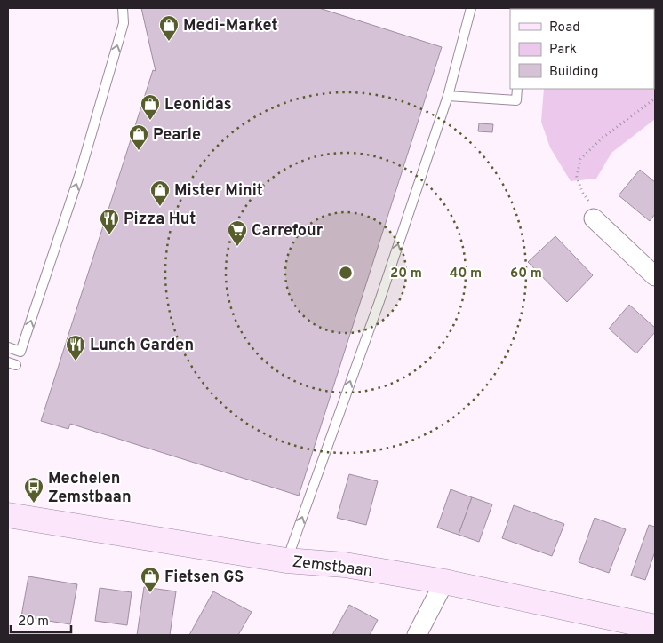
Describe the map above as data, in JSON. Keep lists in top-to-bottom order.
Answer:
{
  "streets": {
    "street": ["Zemstbaan"]
  },
  "places": {
    "shop": [
      "Medi-Market",
      "Leonidas",
      "Pearle",
      "Mister Minit",
      "Fietsen GS"
    ],
    "restaurant": ["Pizza Hut", "Lunch Garden"],
    "supermarket": ["Carrefour"],
    "bus stop": ["Mechelen Zemstbaan"]
  },
  "legend": ["Road", "Park", "Building"],
  "scale_bar": "20 m",
  "rings": ["20 m", "40 m", "60 m"]
}
